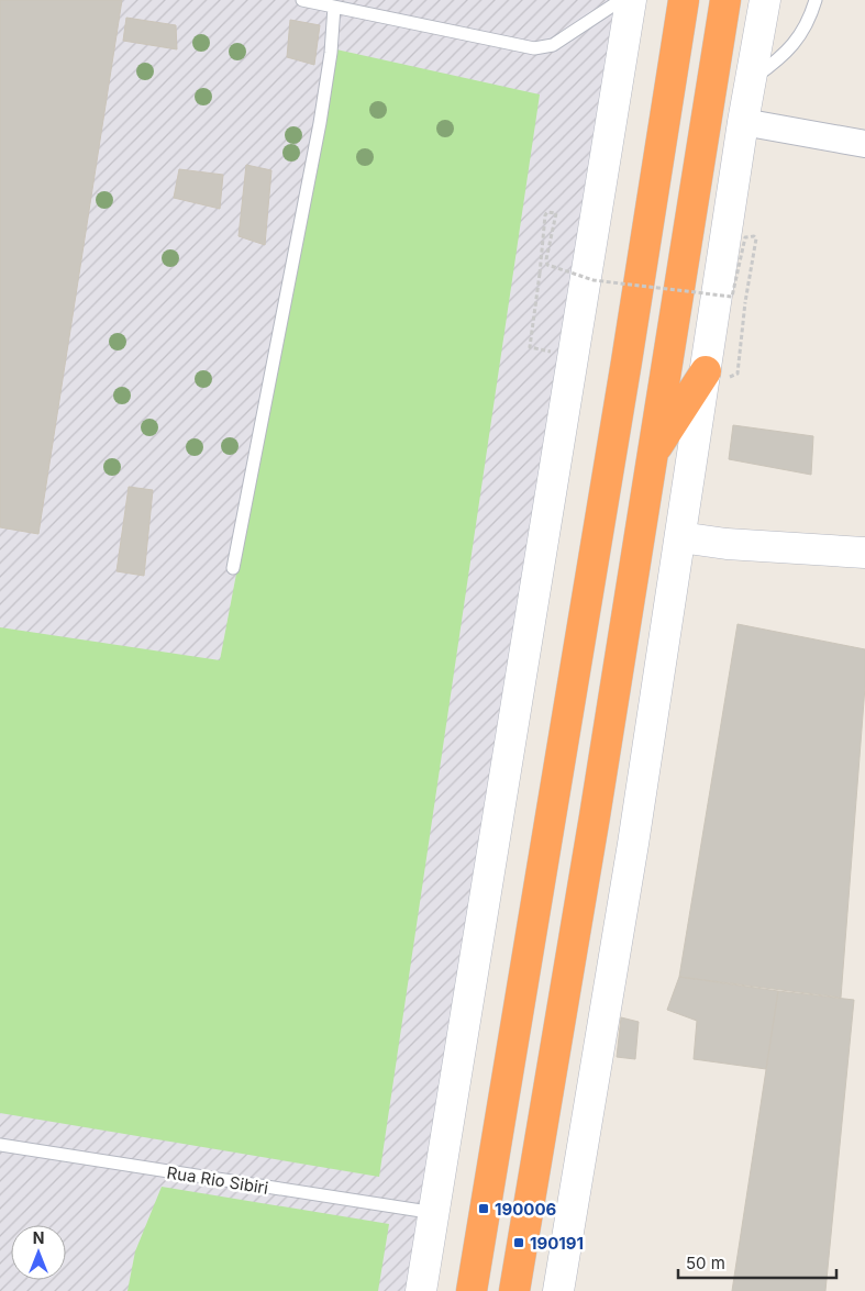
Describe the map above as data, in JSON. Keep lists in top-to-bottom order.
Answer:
{
  "streets": {
    "lane": ["Rua Rio Sibiri"]
  },
  "places": {
    "transit": ["190006", "190191"]
  },
  "scale_bar": "50 m",
  "north": "top"
}
